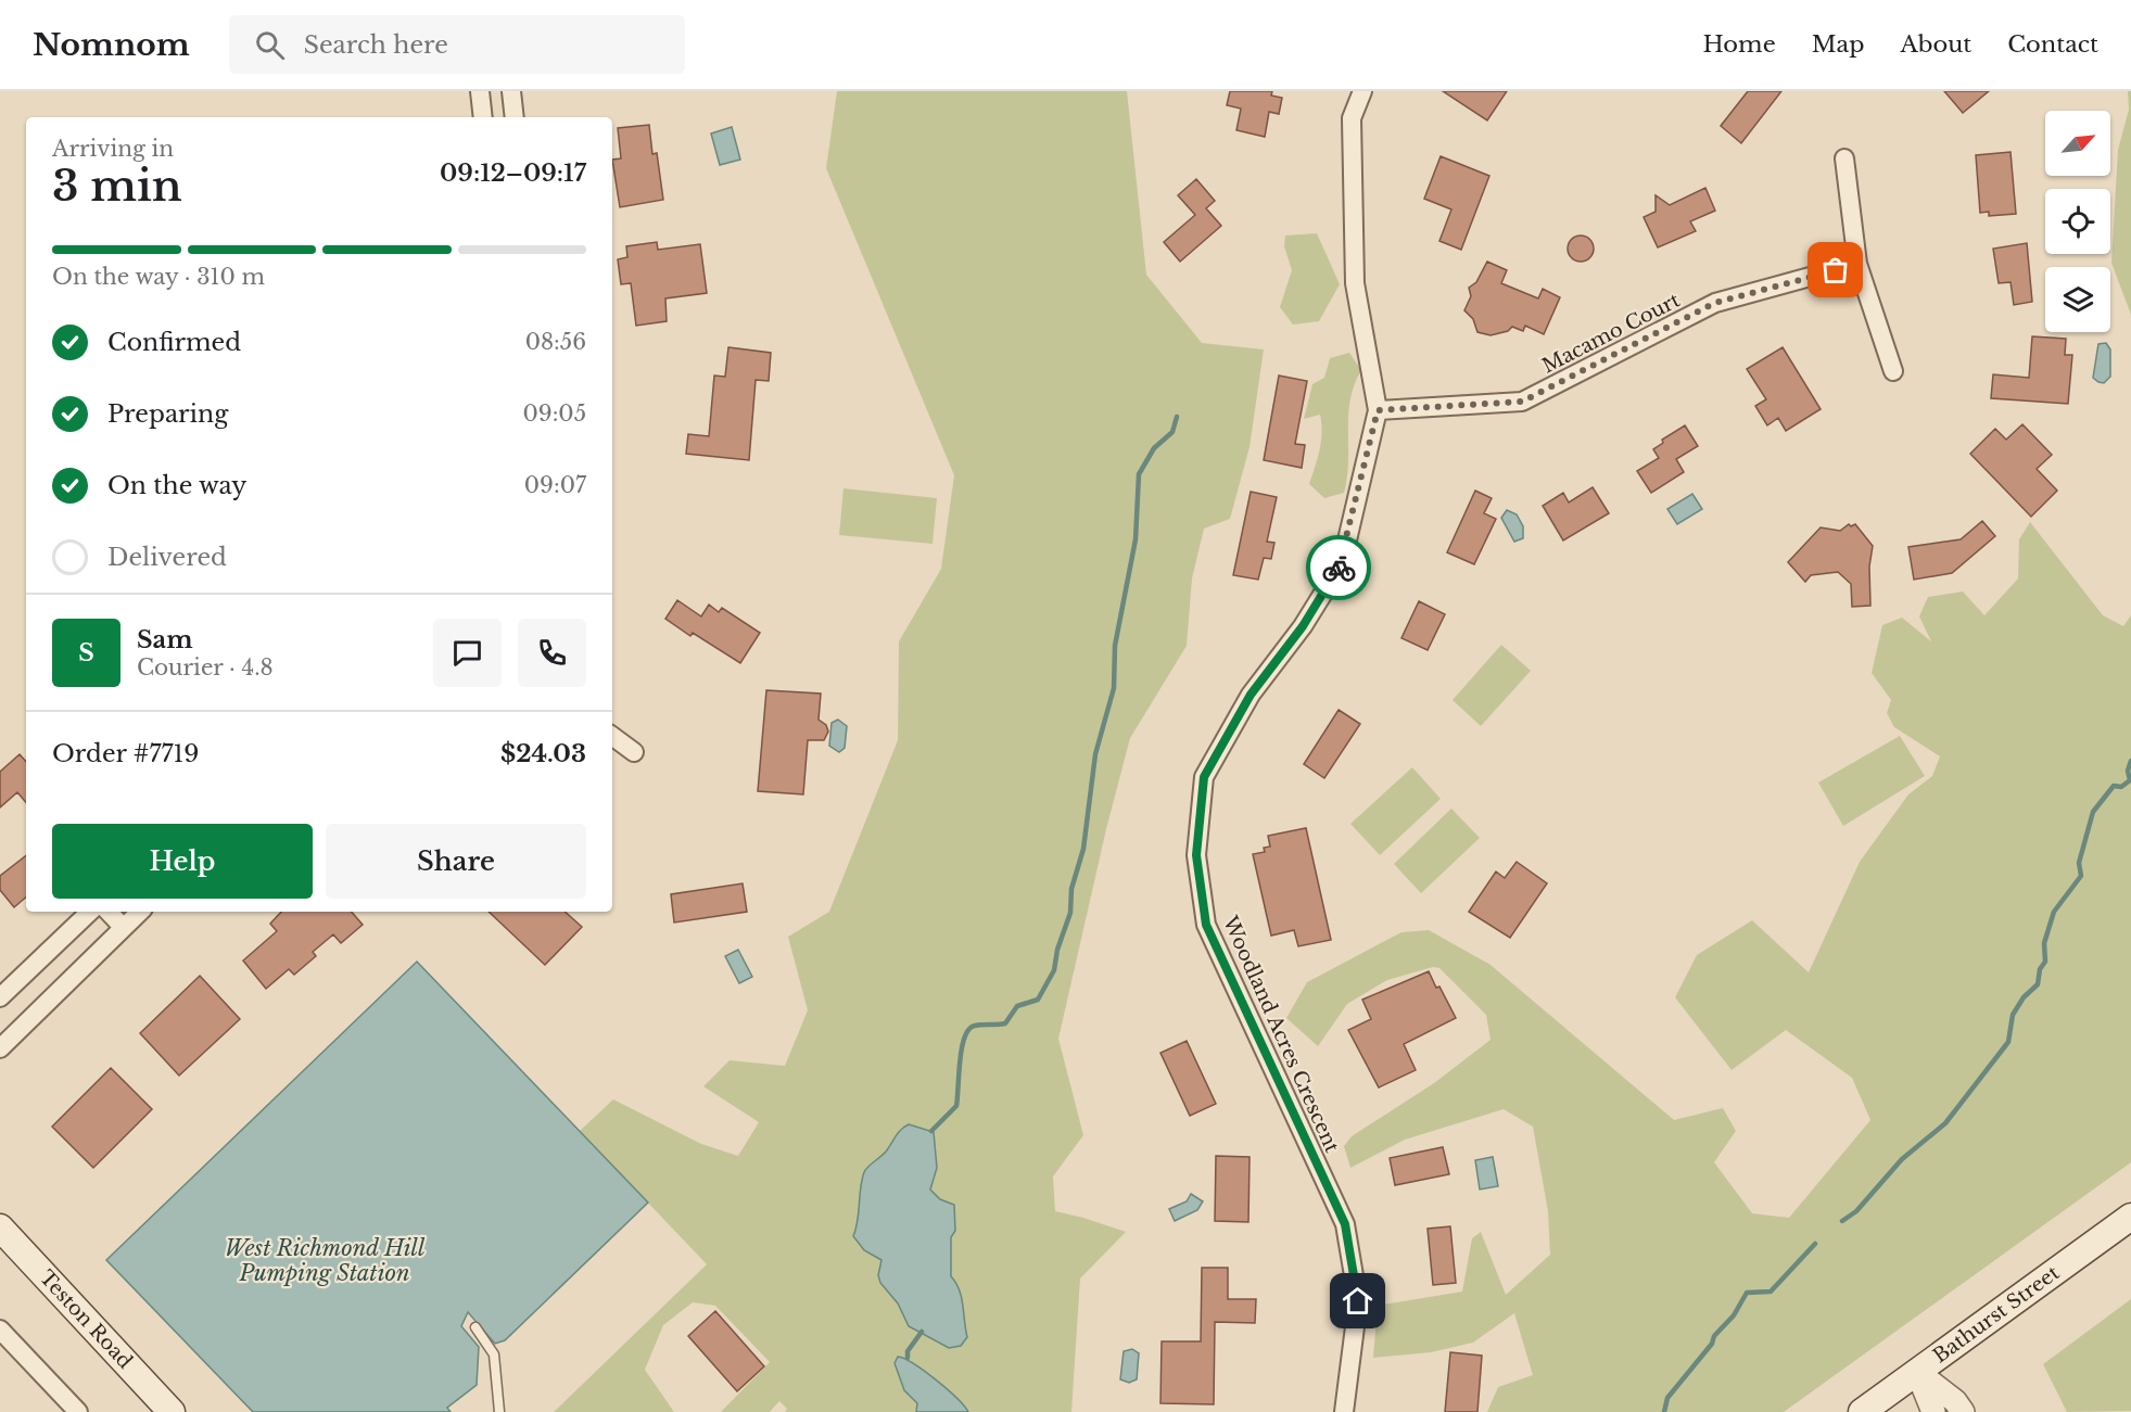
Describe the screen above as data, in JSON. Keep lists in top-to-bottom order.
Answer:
{
  "streets": {
    "main road": ["Bathurst Street", "Teston Road"],
    "street": ["Macamo Court", "Woodland Acres Crescent"]
  },
  "crossings": [
    ["Macamo Court", "Woodland Acres Crescent"]
  ],
  "water": ["West Richmond Hill Pumping Station"],
  "north": "top right",
  "page": {
    "header": "Nomnom",
    "search": "Search here",
    "nav": [
      "Home",
      "Map",
      "About",
      "Contact"
    ],
    "heading": ["3 min", "Arriving in", "09:12–09:17"],
    "panel": [
      "Sam",
      "Courier · 4.8",
      "Order #7719",
      "$24.03"
    ],
    "bar": "On the way · 310 m",
    "list": [
      ["Confirmed", "08:56"],
      ["Preparing", "09:05"],
      ["On the way", "09:07"],
      "Delivered"
    ],
    "round": "S",
    "buttons": ["Help", "Share"]
  }
}
